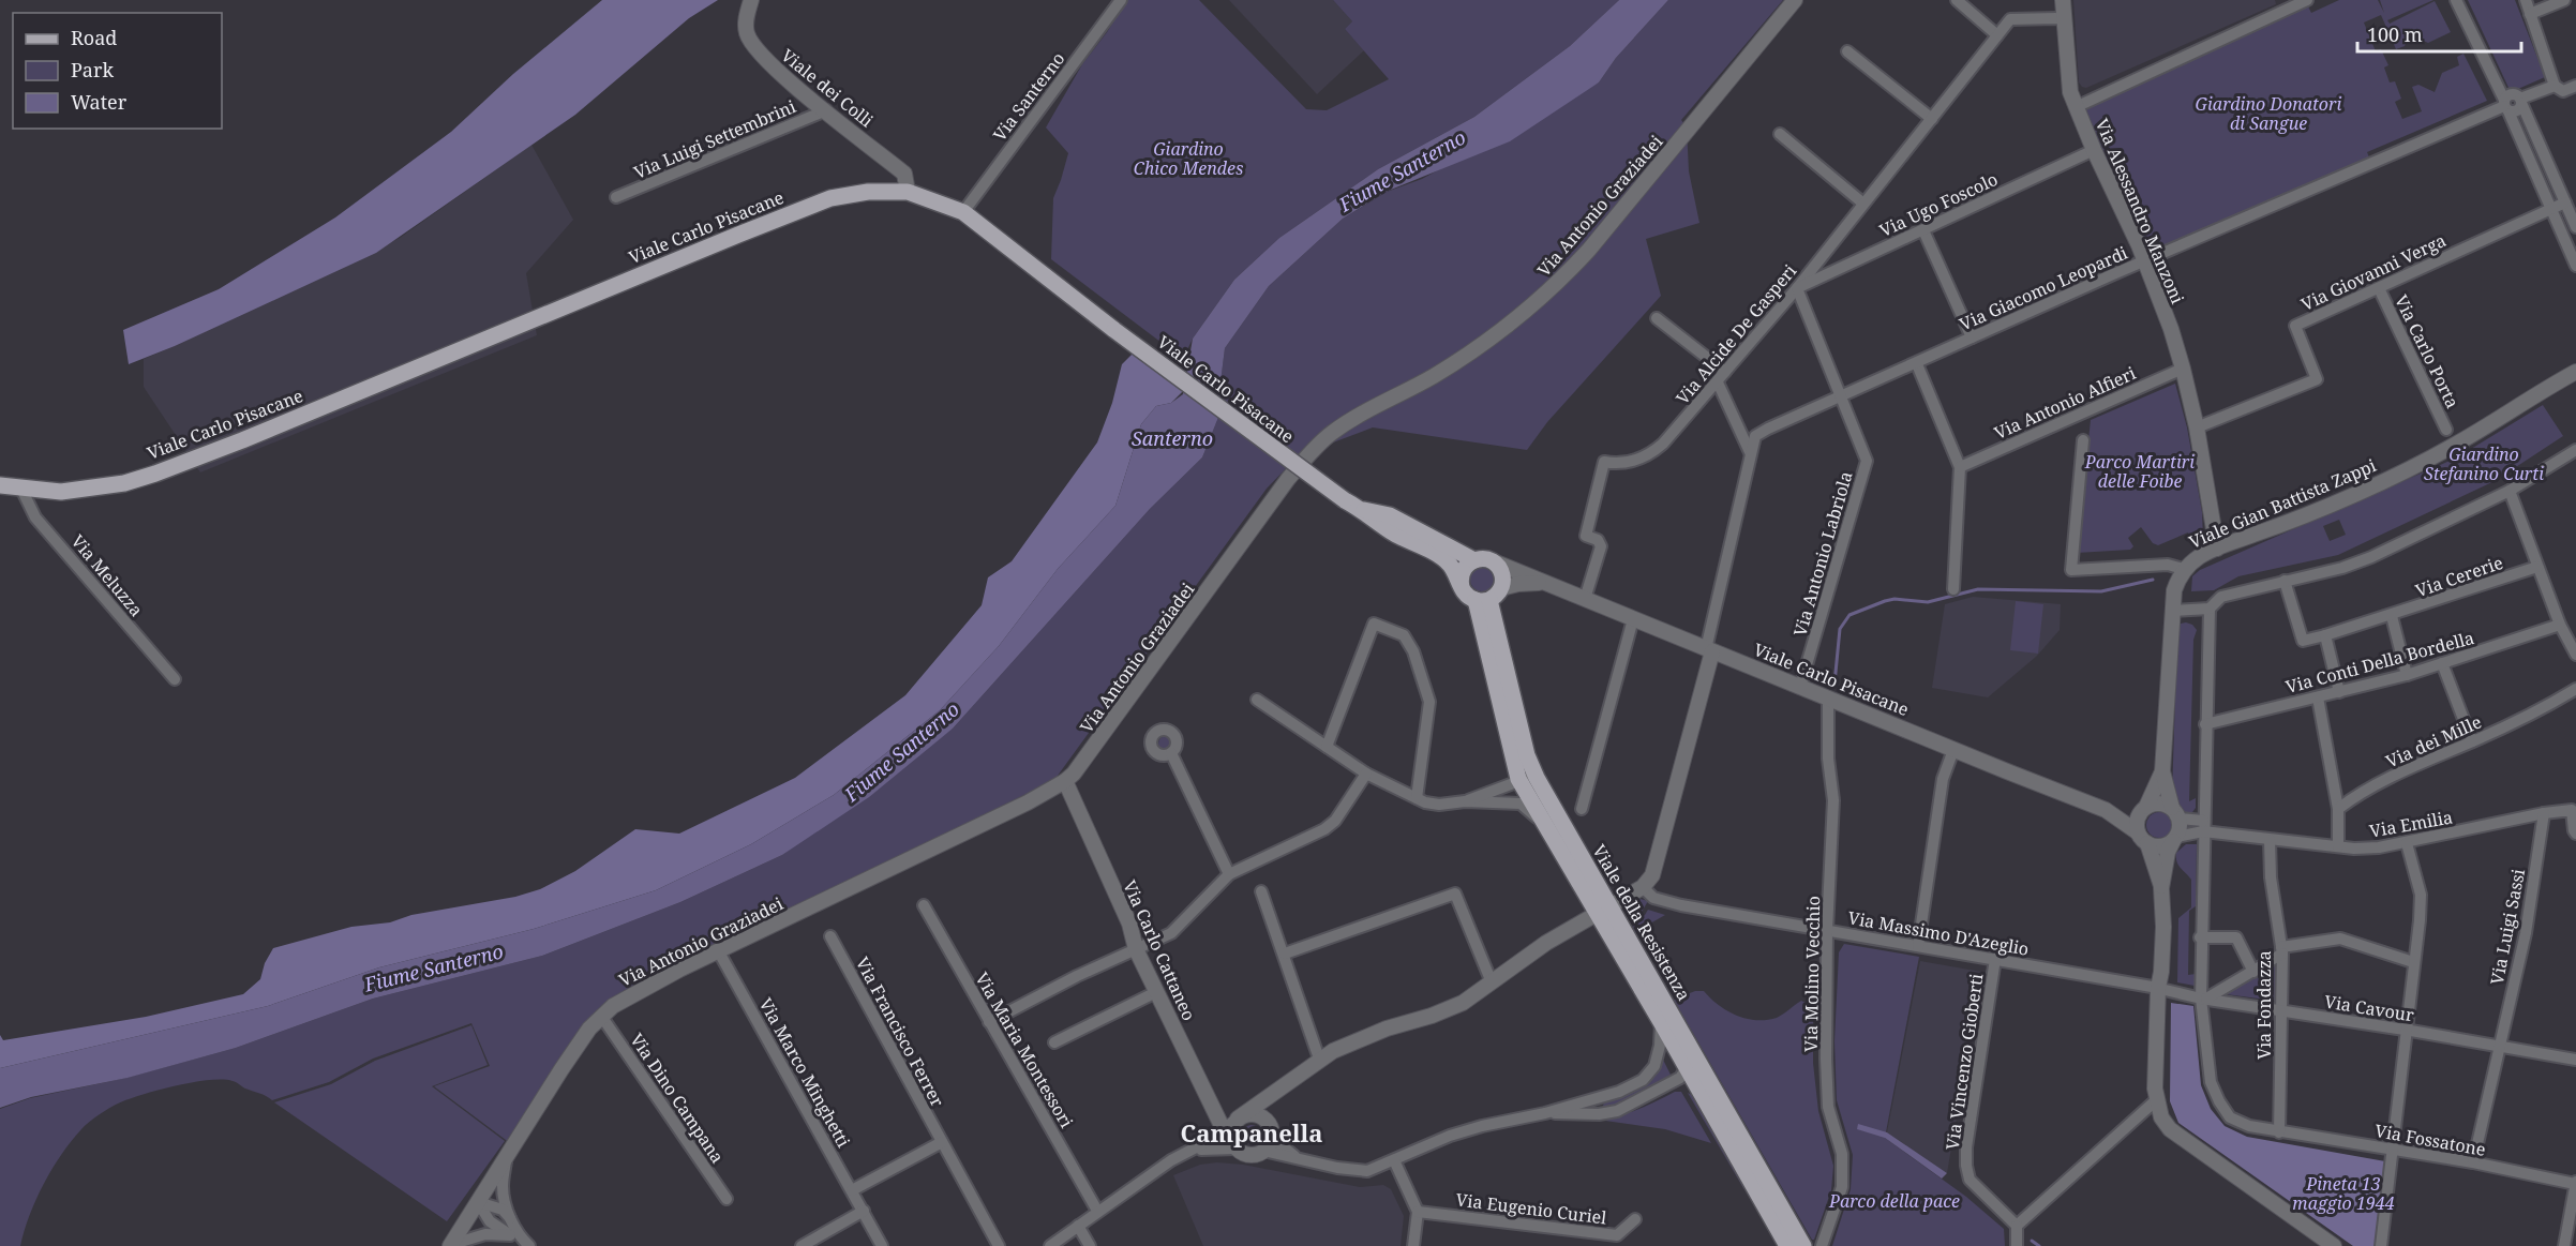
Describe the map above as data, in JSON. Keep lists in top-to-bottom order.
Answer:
{
  "streets": {
    "main road": ["Viale Carlo Pisacane", "Viale della Resistenza"],
    "street": [
      "Viale dei Colli",
      "Via Santerno",
      "Via Luigi Settembrini",
      "Via Ugo Foscolo",
      "Via Antonio Graziadei",
      "Via Alessandro Manzoni",
      "Via Giovanni Verga",
      "Via Giacomo Leopardi",
      "Via Alcide De Gasperi",
      "Via Carlo Porta",
      "Via Antonio Alfieri",
      "Viale Gian Battista Zappi",
      "Via Antonio Labriola",
      "Via Meluzza",
      "Via Cererie",
      "Via Conti Della Bordella",
      "Via dei Mille",
      "Via Emilia",
      "Via Luigi Sassi",
      "Via Massimo D'Azeglio",
      "Via Carlo Cattaneo",
      "Via Molino Vecchio",
      "Via Fondazza",
      "Via Cavour",
      "Via Francisco Ferrer",
      "Via Maria Montessori",
      "Via Vincenzo Gioberti",
      "Via Marco Minghetti",
      "Via Dino Campana",
      "Via Fossatone",
      "Via Eugenio Curiel"
    ]
  },
  "crossings": [
    ["Viale dei Colli", "Via Luigi Settembrini"],
    ["Viale dei Colli", "Viale Carlo Pisacane"],
    ["Via Santerno", "Viale Carlo Pisacane"],
    ["Via Ugo Foscolo", "Via Alessandro Manzoni"],
    ["Via Ugo Foscolo", "Via Alcide De Gasperi"],
    ["Via Ugo Foscolo", "Via Antonio Labriola"],
    ["Via Antonio Graziadei", "Via Carlo Cattaneo"],
    ["Via Antonio Graziadei", "Via Marco Minghetti"],
    ["Via Antonio Graziadei", "Via Dino Campana"],
    ["Via Alessandro Manzoni", "Via Giovanni Verga"],
    ["Via Alessandro Manzoni", "Via Giacomo Leopardi"],
    ["Via Alessandro Manzoni", "Via Alcide De Gasperi"],
    ["Via Alessandro Manzoni", "Via Antonio Alfieri"],
    ["Via Alessandro Manzoni", "Viale Gian Battista Zappi"],
    ["Viale Carlo Pisacane", "Via Giacomo Leopardi"],
    ["Viale Carlo Pisacane", "Via Alcide De Gasperi"],
    ["Viale Carlo Pisacane", "Viale Gian Battista Zappi"],
    ["Viale Carlo Pisacane", "Via Antonio Labriola"],
    ["Viale Carlo Pisacane", "Via Meluzza"],
    ["Viale Carlo Pisacane", "Via Emilia"],
    ["Viale Carlo Pisacane", "Viale della Resistenza"],
    ["Viale Carlo Pisacane", "Via Molino Vecchio"],
    ["Via Giovanni Verga", "Via Carlo Porta"],
    ["Via Giacomo Leopardi", "Via Antonio Labriola"],
    ["Via Alcide De Gasperi", "Via Antonio Labriola"],
    ["Viale Gian Battista Zappi", "Via Emilia"],
    ["Via Conti Della Bordella", "Via Fossatone"],
    ["Via Emilia", "Via Luigi Sassi"],
    ["Via Emilia", "Via Fondazza"],
    ["Via Emilia", "Via Fossatone"],
    ["Via Luigi Sassi", "Via Cavour"],
    ["Via Luigi Sassi", "Via Fossatone"],
    ["Via Massimo D'Azeglio", "Via Molino Vecchio"],
    ["Via Massimo D'Azeglio", "Via Cavour"],
    ["Via Massimo D'Azeglio", "Via Vincenzo Gioberti"],
    ["Via Fondazza", "Via Cavour"],
    ["Via Fondazza", "Via Fossatone"],
    ["Via Cavour", "Via Fossatone"]
  ],
  "districts": ["Campanella"],
  "water": ["Fiume Santerno", "Santerno"],
  "parks": [
    "Giardino Donatori di Sangue",
    "Giardino Chico Mendes",
    "Giardino Stefanino Curti",
    "Parco Martiri delle Foibe",
    "Pineta 13 maggio 1944",
    "Parco della pace"
  ],
  "legend": ["Road", "Park", "Water"],
  "scale_bar": "100 m"
}
